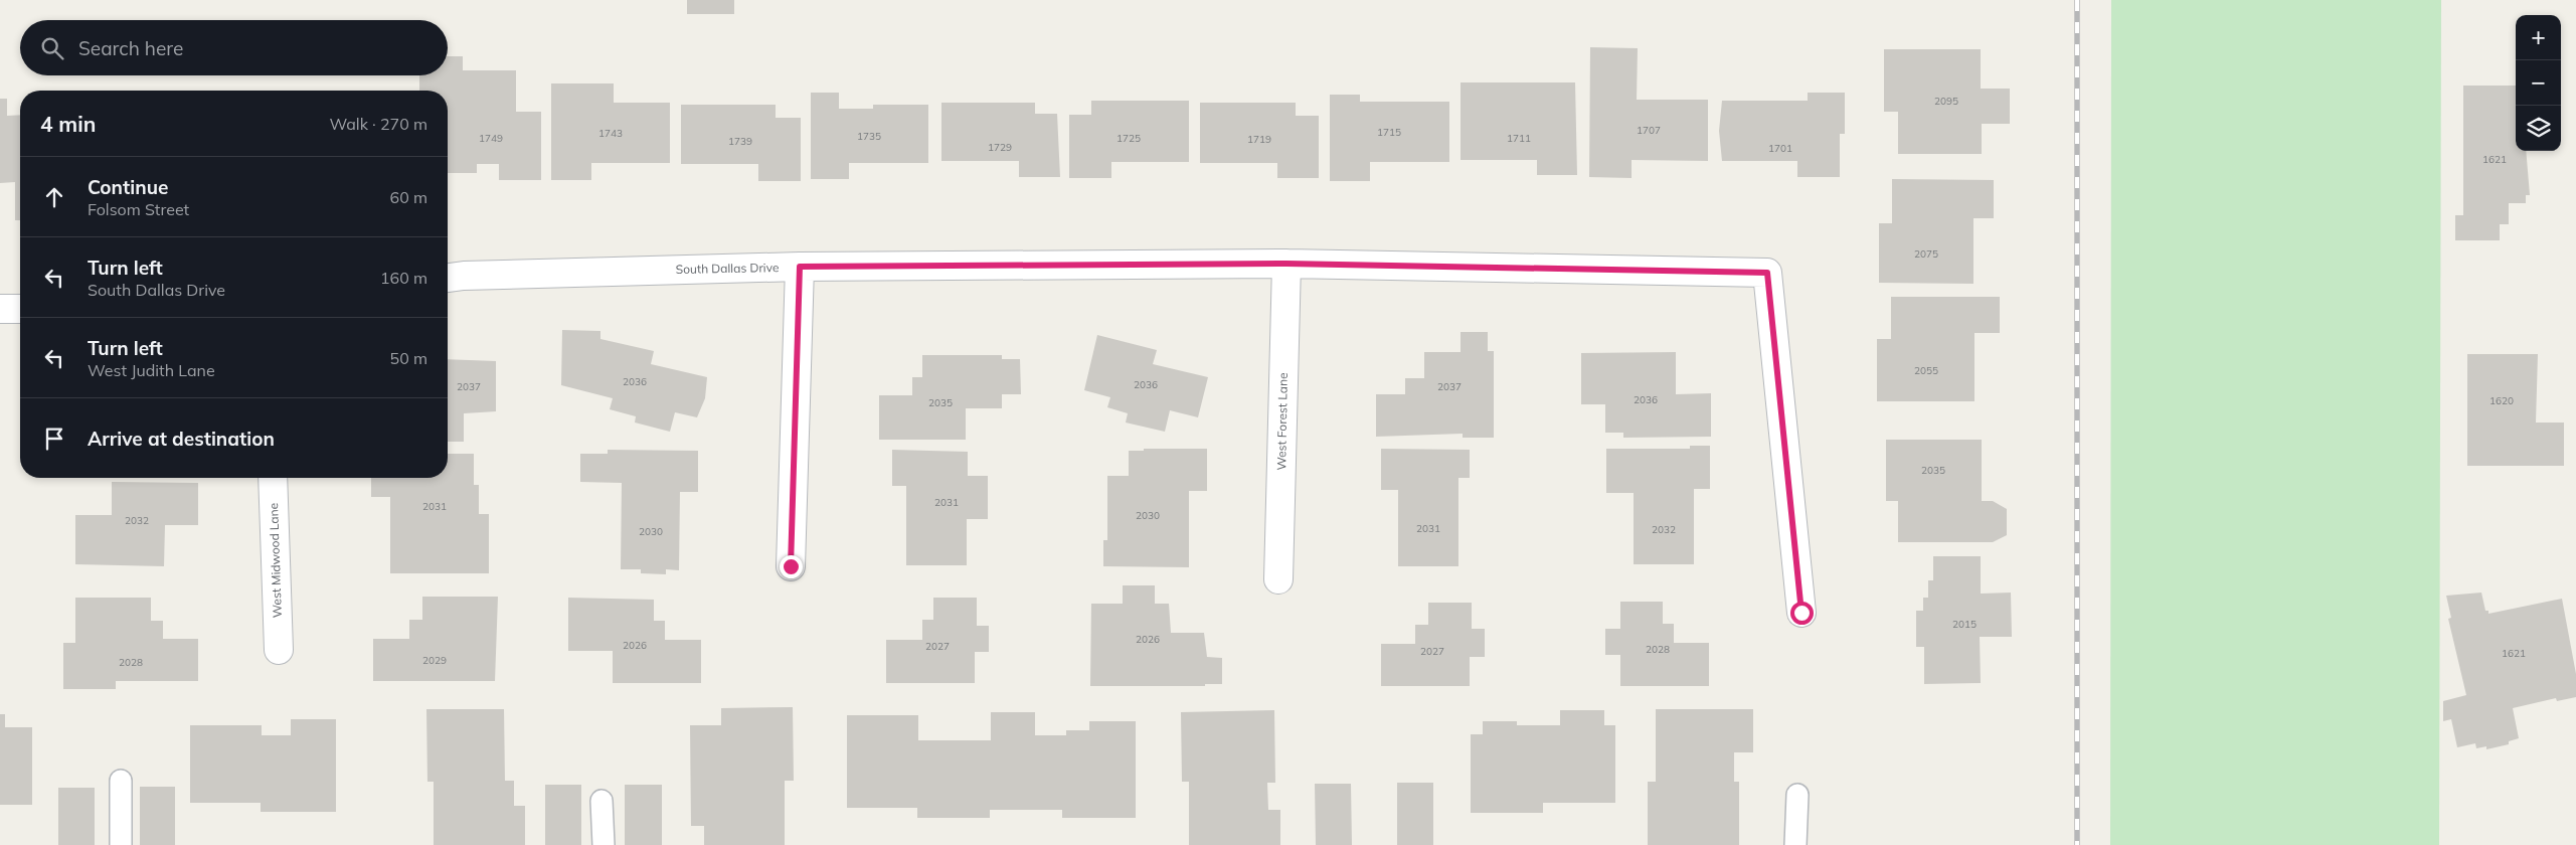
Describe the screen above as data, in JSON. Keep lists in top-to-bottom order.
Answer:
{
  "streets": {
    "street": ["South Dallas Drive", "West Forest Lane", "West Midwood Lane"]
  },
  "crossings": [
    ["South Dallas Drive", "West Forest Lane"]
  ],
  "house_numbers": [
    "2095",
    "1707",
    "1715",
    "1743",
    "1735",
    "1749",
    "1725",
    "1711",
    "1719",
    "1739",
    "1729",
    "1701",
    "1621",
    "2075",
    "2055",
    "2036",
    "2036",
    "2037",
    "2037",
    "2036",
    "1620",
    "2035",
    "2035",
    "2031",
    "2031",
    "2030",
    "2032",
    "2031",
    "2032",
    "2030",
    "2015",
    "2026",
    "2026",
    "2027",
    "2028",
    "2027",
    "1621",
    "2029",
    "2028"
  ],
  "page": {
    "map_buttons": ["+", "−"],
    "search": "Search here",
    "heading": ["4 min", "Walk · 270 m"],
    "list": [
      ["Continue", "Folsom Street", "60 m"],
      ["Turn left", "South Dallas Drive", "160 m"],
      ["Turn left", "West Judith Lane", "50 m"],
      "Arrive at destination"
    ]
  }
}
